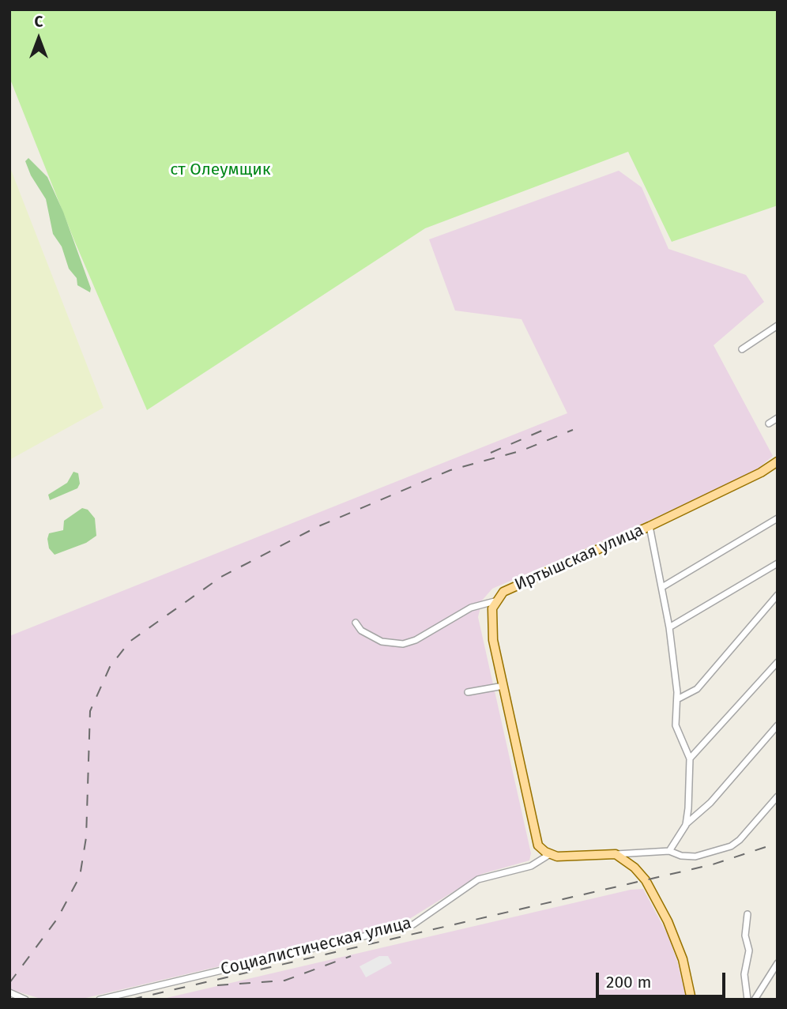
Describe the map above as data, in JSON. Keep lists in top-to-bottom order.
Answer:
{
  "streets": {
    "main road": ["Иртышская улица"],
    "street": ["Социалистическая улица"]
  },
  "parks": ["ст Олеумщик"],
  "scale_bar": "200 m",
  "north": "top"
}
